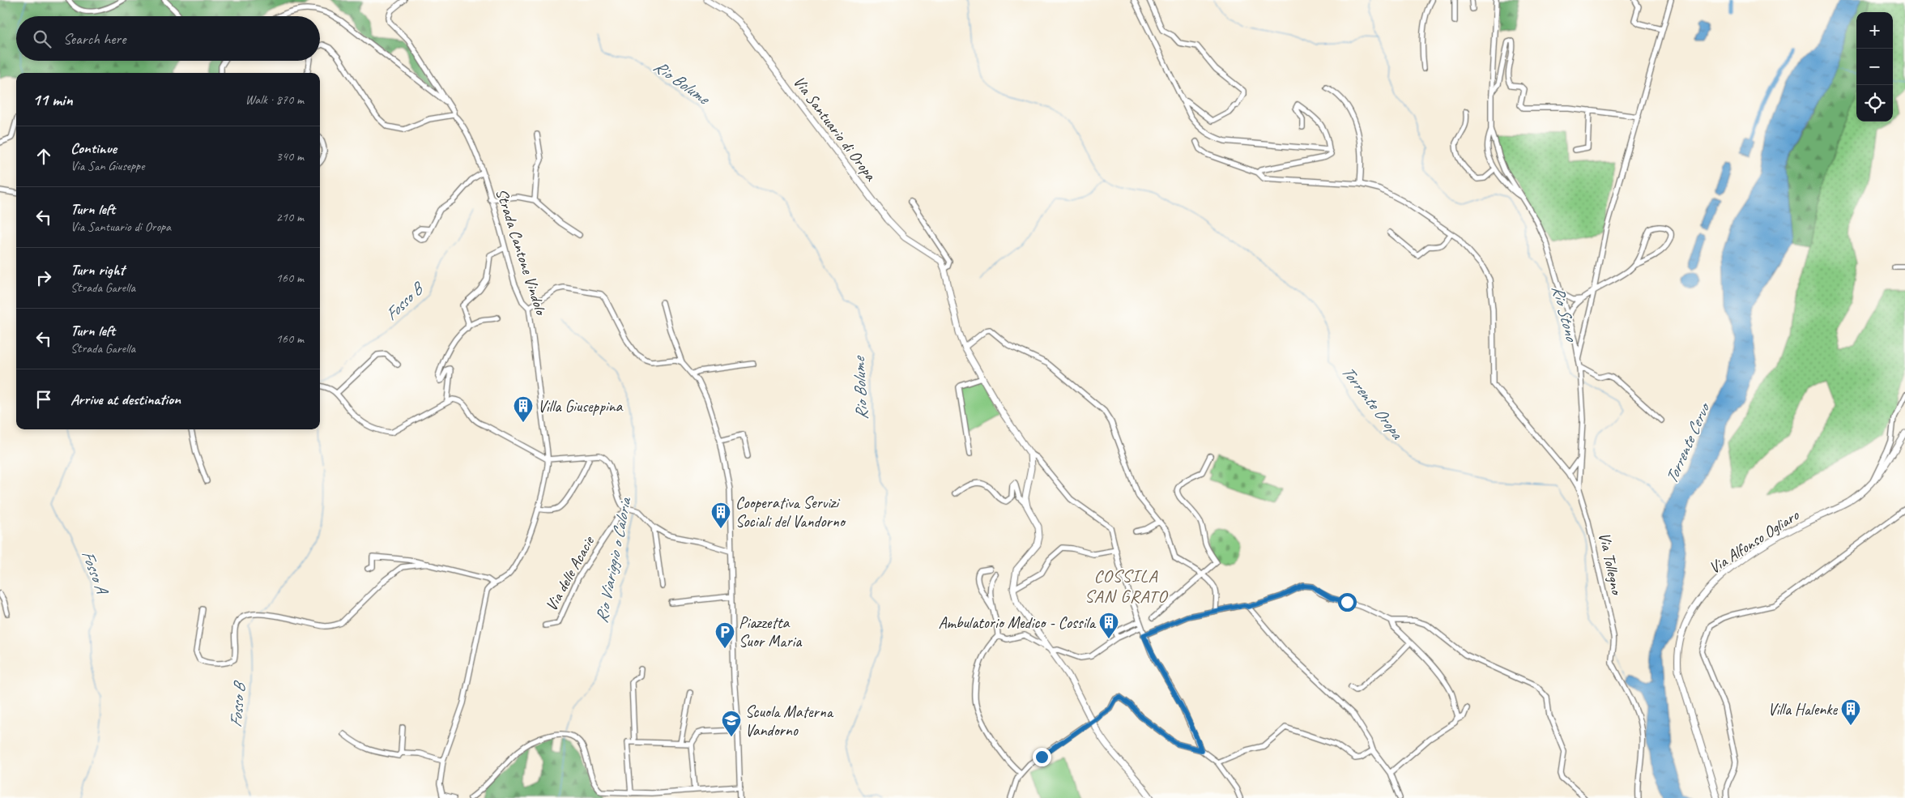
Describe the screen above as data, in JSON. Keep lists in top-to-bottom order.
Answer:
{
  "streets": {
    "main road": ["Via Santuario di Oropa", "Via Alfonso Ogliaro"],
    "street": ["Strada Cantone Vindolo", "Via Tollegno", "Via delle Acacie"]
  },
  "districts": ["COSSILA SAN GRATO"],
  "water": [
    "Rio Bolume",
    "Fosso B",
    "Rio Stono",
    "Torrente Oropa",
    "Torrente Cervo",
    "Rio Viariggio o Caloria",
    "Fosso A"
  ],
  "places": {
    "building": [
      "Villa Giuseppina",
      "Cooperativa Servizi Sociali del Vandorno",
      "Ambulatorio Medico - Cossila",
      "Villa Halenke"
    ],
    "parking": ["Piazzetta Suor Maria"],
    "school or university": ["Scuola Materna Vandorno"]
  },
  "page": {
    "map_buttons": ["+", "−"],
    "search": "Search here",
    "heading": ["11 min", "Walk · 870 m"],
    "list": [
      ["Continue", "Via San Giuseppe", "340 m"],
      ["Turn left", "Via Santuario di Oropa", "210 m"],
      ["Turn right", "Strada Garella", "160 m"],
      ["Turn left", "Strada Garella", "160 m"],
      "Arrive at destination"
    ]
  }
}
